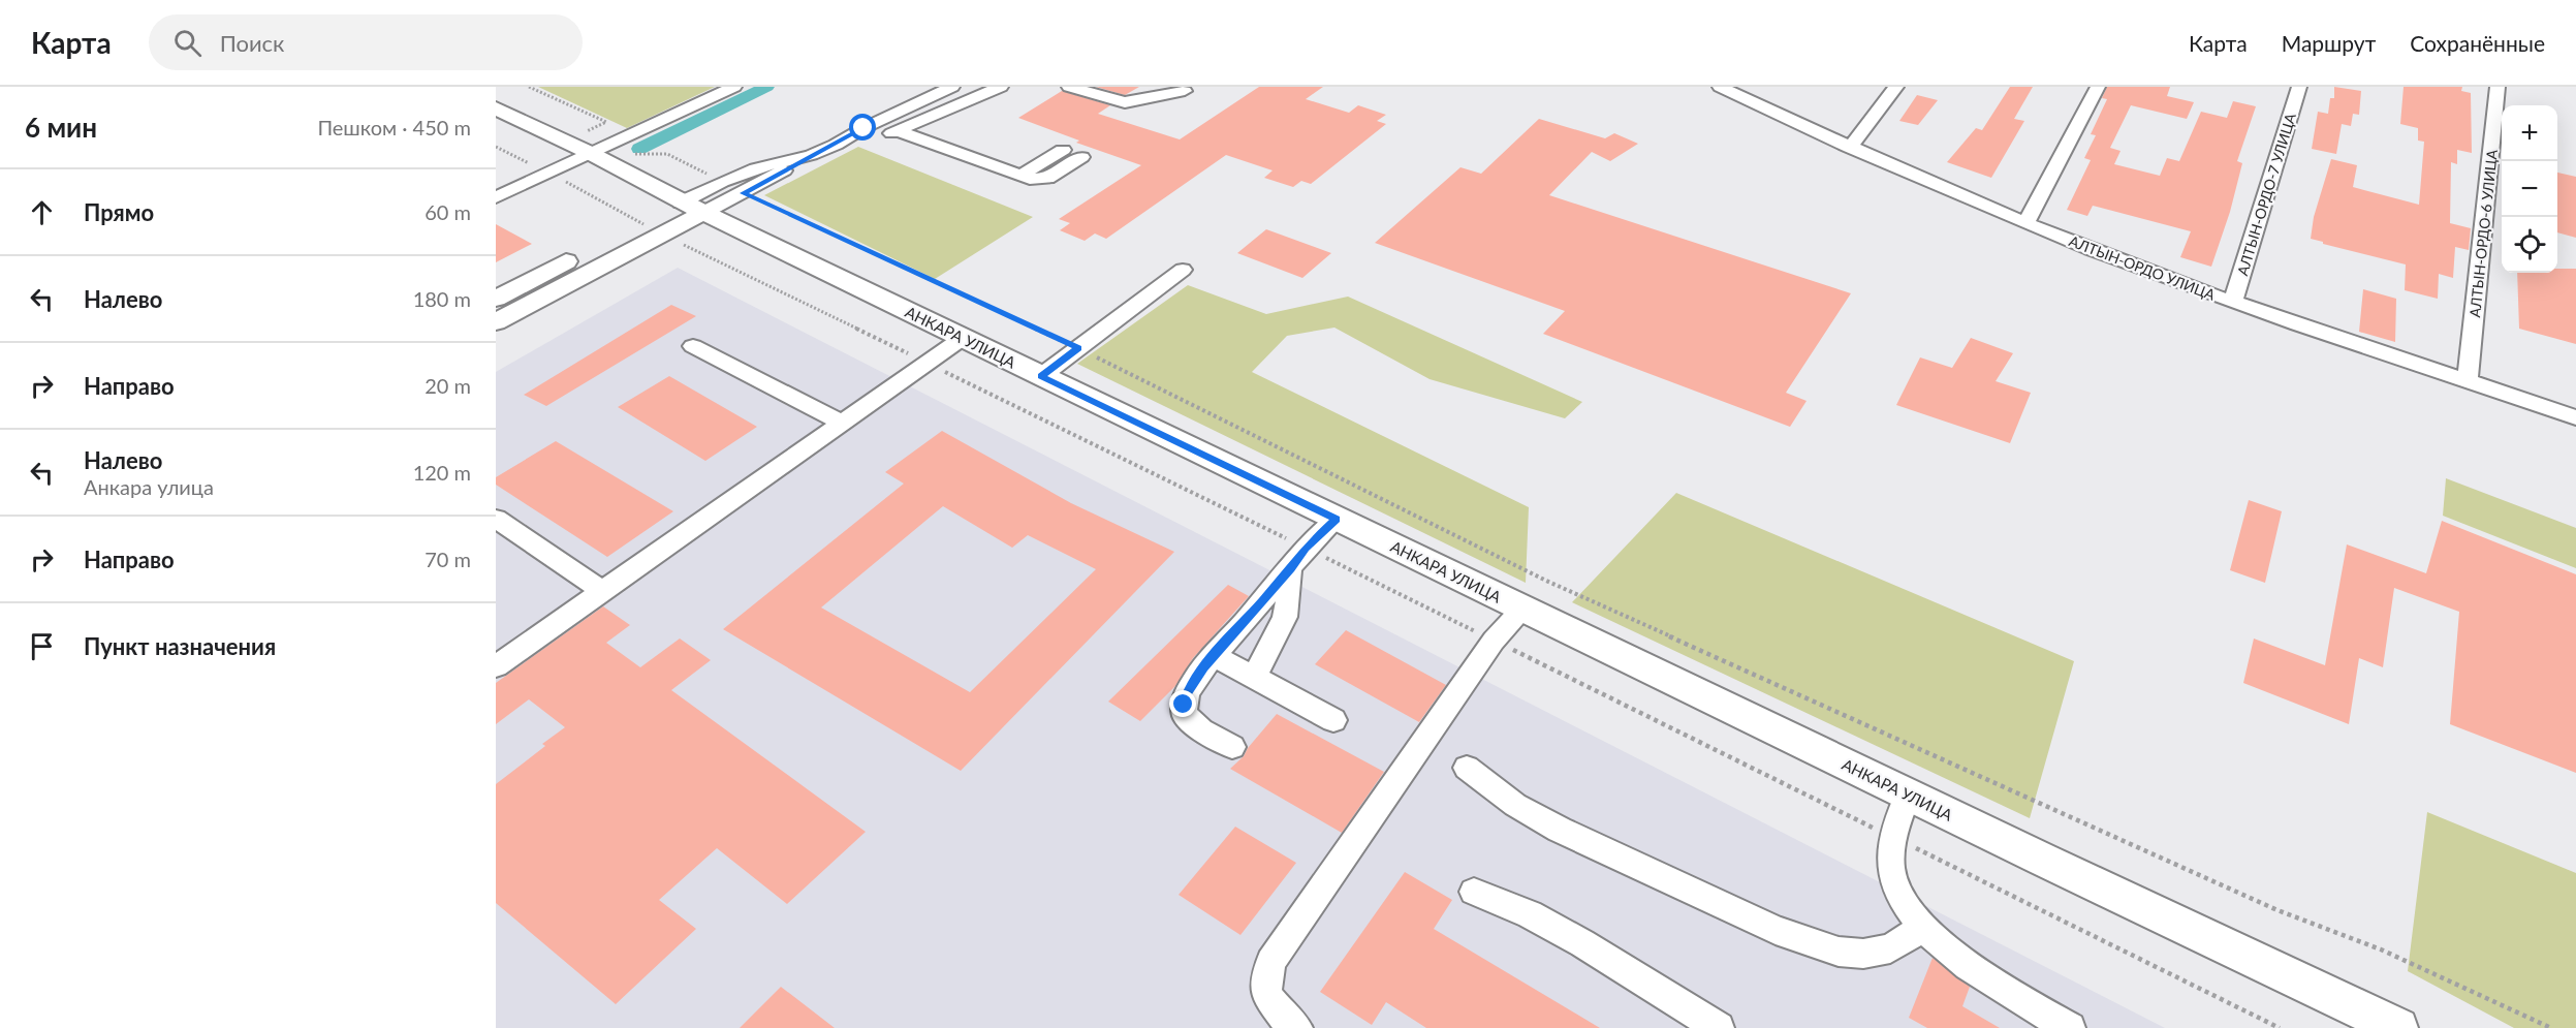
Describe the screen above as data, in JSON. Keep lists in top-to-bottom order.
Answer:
{
  "streets": {
    "main road": ["АНКАРА УЛИЦА"],
    "street": ["АЛТЫН-ОРДО-7 УЛИЦА", "АЛТЫН-ОРДО-6 УЛИЦА", "АЛТЫН-ОРДО УЛИЦА"]
  },
  "crossings": [
    ["АЛТЫН-ОРДО-7 УЛИЦА", "АЛТЫН-ОРДО УЛИЦА"],
    ["АЛТЫН-ОРДО-6 УЛИЦА", "АЛТЫН-ОРДО УЛИЦА"]
  ],
  "page": {
    "header": "Карта",
    "search": "Поиск",
    "nav": ["Карта", "Маршрут", "Сохранённые"],
    "heading": ["6 мин", "Пешком · 450 m"],
    "map_buttons": ["+", "−"],
    "list": [
      ["Прямо", "60 m"],
      ["Налево", "180 m"],
      ["Направо", "20 m"],
      ["Налево", "Анкара улица", "120 m"],
      ["Направо", "70 m"],
      "Пункт назначения"
    ]
  }
}
